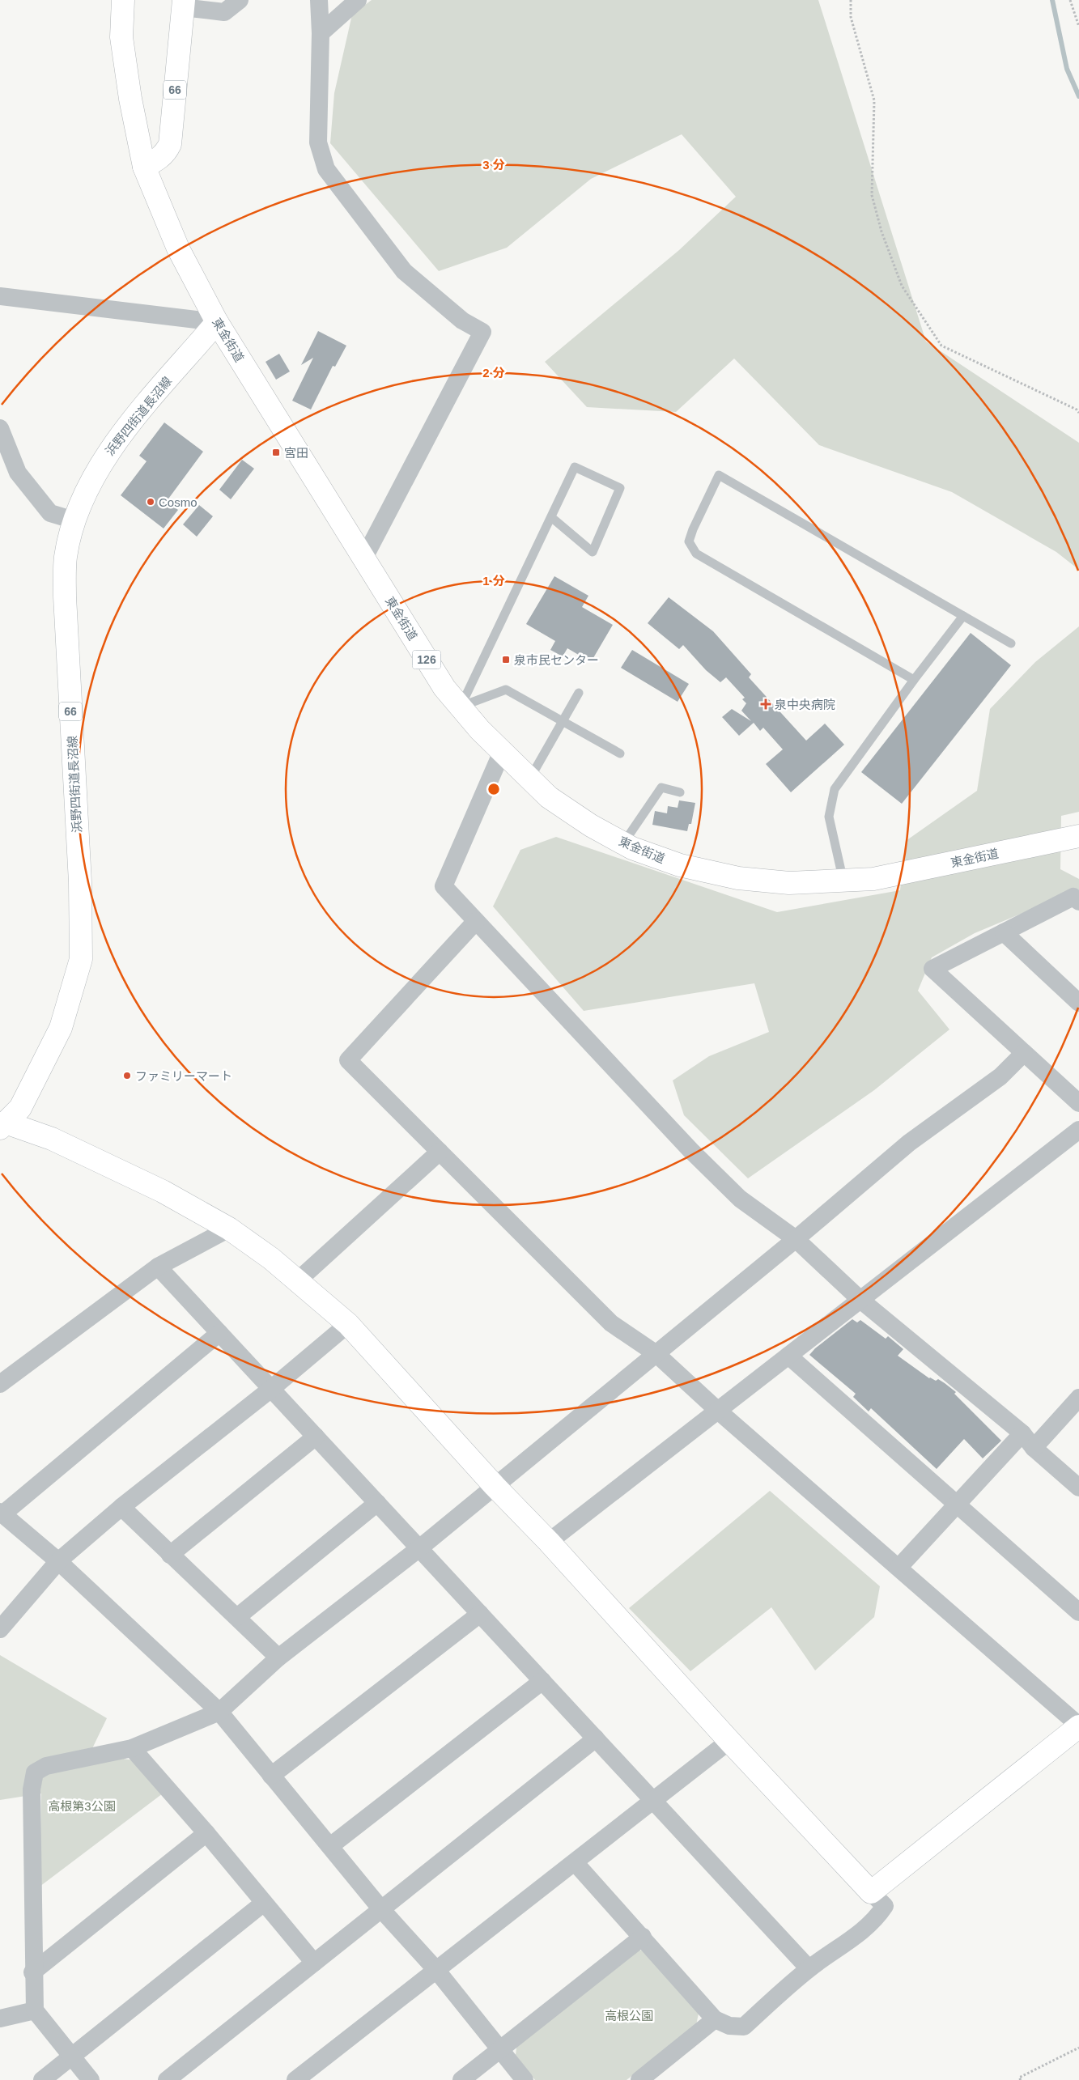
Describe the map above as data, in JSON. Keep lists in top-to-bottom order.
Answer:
{
  "streets": {
    "main road": [
      "66",
      "東金街道",
      "浜野四街道長沼線",
      "126"
    ]
  },
  "crossings": [
    ["66", "東金街道"],
    ["東金街道", "浜野四街道長沼線"]
  ],
  "parks": ["高根第3公園", "高根公園"],
  "places": {
    "transit": ["宮田", "泉市民センター"],
    "other": ["Cosmo", "ファミリーマート"],
    "health": ["泉中央病院"]
  },
  "rings": ["3 分", "2 分", "1 分"]
}
